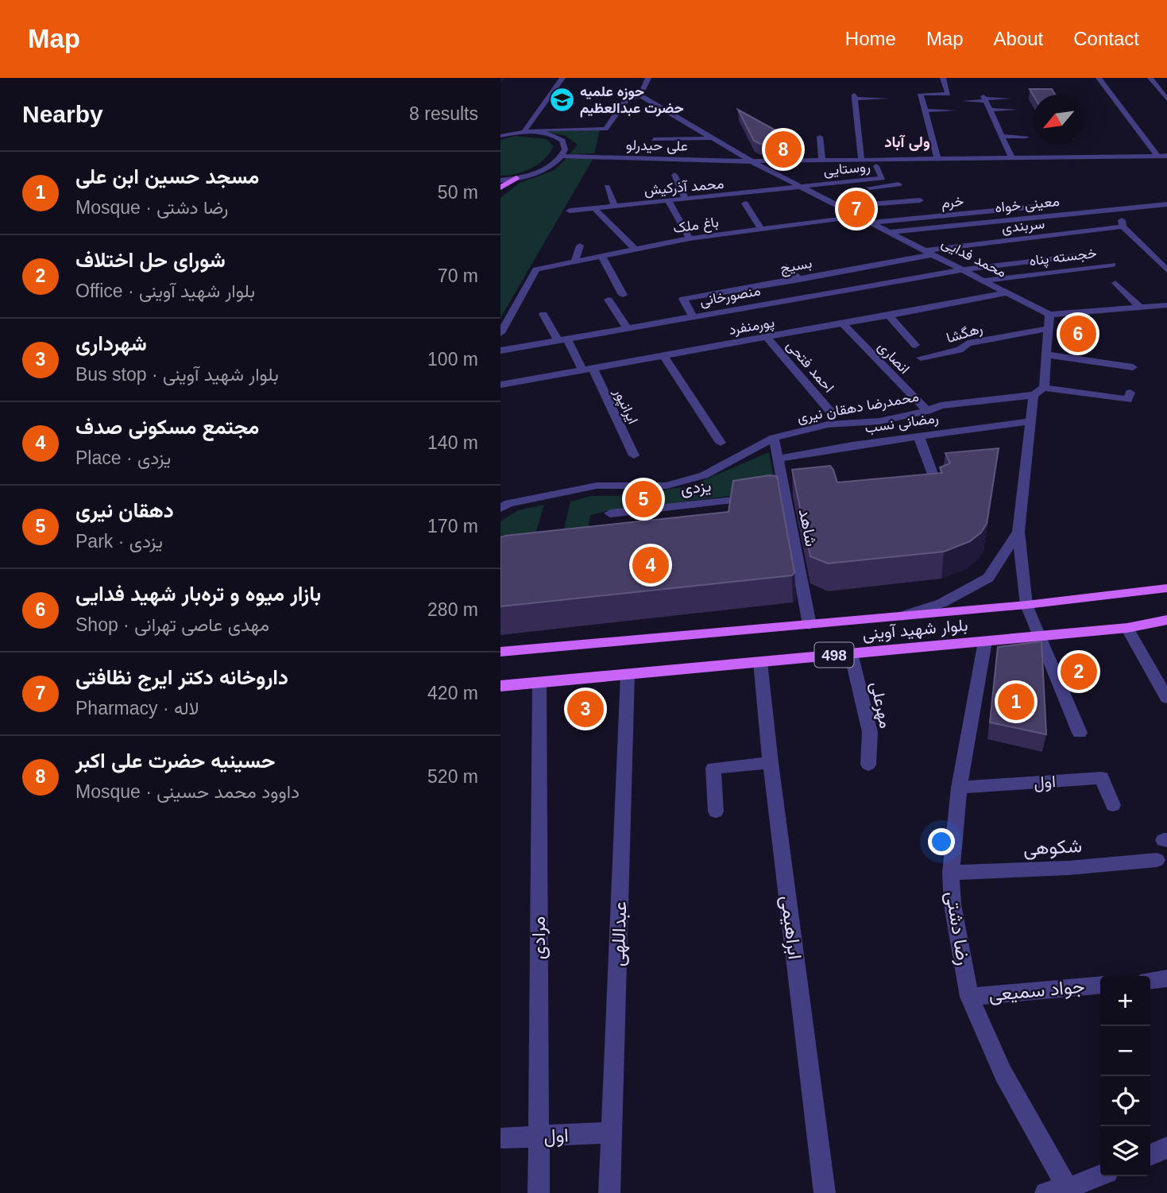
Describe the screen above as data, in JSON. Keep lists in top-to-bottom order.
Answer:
{
  "streets": {
    "main road": ["بلوار شهید آوینی", "498"],
    "street": [
      "علی حیدرلو",
      "روستایی",
      "محمد آذرکیش",
      "خرم",
      "معینی خواه",
      "باغ ملک",
      "سربندی",
      "خجسته پناه",
      "محمد فدایی",
      "بسیج",
      "منصورخانی",
      "پورمنفرد",
      "رهگشا",
      "انصاری",
      "احمد فتحی",
      "ایرانپور",
      "محمدرضا دهقان نیری",
      "رمضانی نسب",
      "یزدی",
      "شاهد",
      "مهرعلی",
      "اول",
      "شکوهی",
      "ابراهیمی",
      "رضا دشتی",
      "عبداللهی",
      "مرادی",
      "جواد سمیعی"
    ]
  },
  "crossings": [
    ["علی حیدرلو", "محمد فدایی"],
    ["روستایی", "محمد آذرکیش"],
    ["روستایی", "محمد فدایی"],
    ["محمد آذرکیش", "محمد فدایی"],
    ["خرم", "محمد فدایی"],
    ["معینی خواه", "محمد فدایی"],
    ["باغ ملک", "محمد فدایی"],
    ["سربندی", "محمد فدایی"],
    ["سربندی", "بسیج"],
    ["خجسته پناه", "محمد فدایی"],
    ["محمد فدایی", "بسیج"],
    ["محمد فدایی", "منصورخانی"],
    ["محمد فدایی", "پورمنفرد"],
    ["بسیج", "منصورخانی"],
    ["منصورخانی", "ایرانپور"],
    ["پورمنفرد", "انصاری"],
    ["پورمنفرد", "احمد فتحی"],
    ["پورمنفرد", "ایرانپور"],
    ["انصاری", "محمدرضا دهقان نیری"],
    ["محمدرضا دهقان نیری", "شاهد"],
    ["رمضانی نسب", "شاهد"],
    ["یزدی", "شاهد"],
    ["شاهد", "بلوار شهید آوینی"],
    ["بلوار شهید آوینی", "مهرعلی"],
    ["بلوار شهید آوینی", "ابراهیمی"],
    ["بلوار شهید آوینی", "رضا دشتی"],
    ["بلوار شهید آوینی", "عبداللهی"],
    ["بلوار شهید آوینی", "مرادی"],
    ["اول", "رضا دشتی"],
    ["اول", "عبداللهی"],
    ["اول", "مرادی"],
    ["شکوهی", "رضا دشتی"],
    ["رضا دشتی", "جواد سمیعی"]
  ],
  "districts": ["ولی آباد"],
  "places": {
    "school or university": ["حوزه علمیه حضرت عبدالعظیم"]
  },
  "north": "bottom left",
  "page": {
    "header": "Map",
    "nav": [
      "Home",
      "Map",
      "About",
      "Contact"
    ],
    "heading": ["Nearby", "8 results"],
    "pins": [
      "8",
      "7",
      "6",
      "5",
      "4",
      "2",
      "1",
      "3"
    ],
    "list": [
      {
        "mark": "1",
        "name": "مسجد حسین ابن علی",
        "note": "Mosque · رضا دشتی",
        "value": "50 m"
      },
      {
        "mark": "2",
        "name": "شورای حل اختلاف",
        "note": "Office · بلوار شهید آوینی",
        "value": "70 m"
      },
      {
        "mark": "3",
        "name": "شهرداری",
        "note": "Bus stop · بلوار شهید آوینی",
        "value": "100 m"
      },
      {
        "mark": "4",
        "name": "مجتمع مسکونی صدف",
        "note": "Place · یزدی",
        "value": "140 m"
      },
      {
        "mark": "5",
        "name": "دهقان نیری",
        "note": "Park · یزدی",
        "value": "170 m"
      },
      {
        "mark": "6",
        "name": "بازار میوه و تره‌بار شهید فدایی",
        "note": "Shop · مهدی عاصی تهرانی",
        "value": "280 m"
      },
      {
        "mark": "7",
        "name": "داروخانه دکتر ایرج نظافتی",
        "note": "Pharmacy · لاله",
        "value": "420 m"
      },
      {
        "mark": "8",
        "name": "حسینیه حضرت علی اکبر",
        "note": "Mosque · داوود محمد حسینی",
        "value": "520 m"
      }
    ],
    "map_buttons": ["+", "−"]
  }
}
